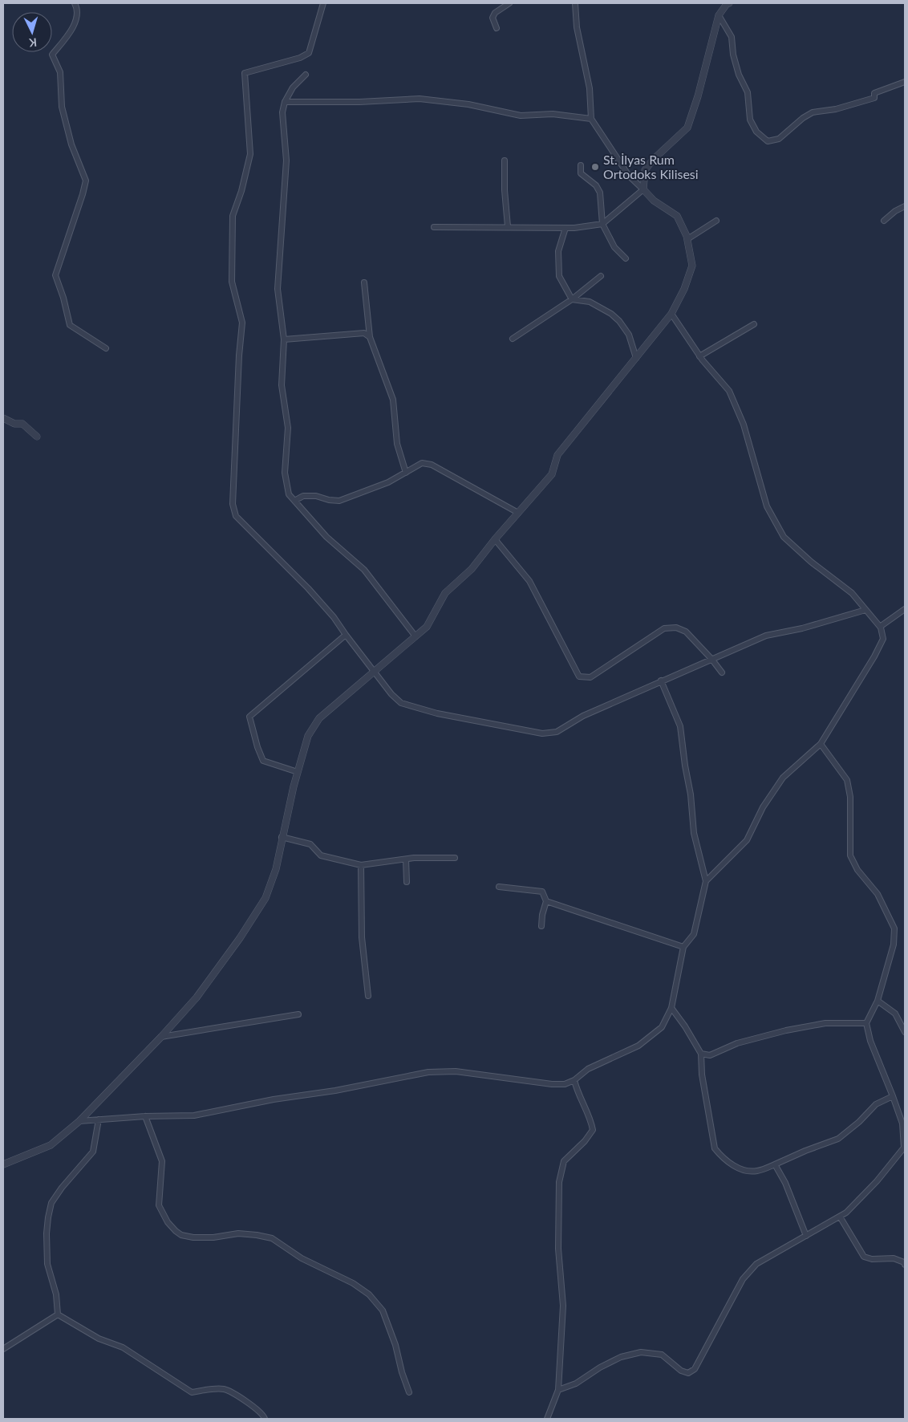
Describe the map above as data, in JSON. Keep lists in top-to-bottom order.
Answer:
{
  "places": ["St. İlyas Rum Ortodoks Kilisesi"],
  "north": "bottom"
}
